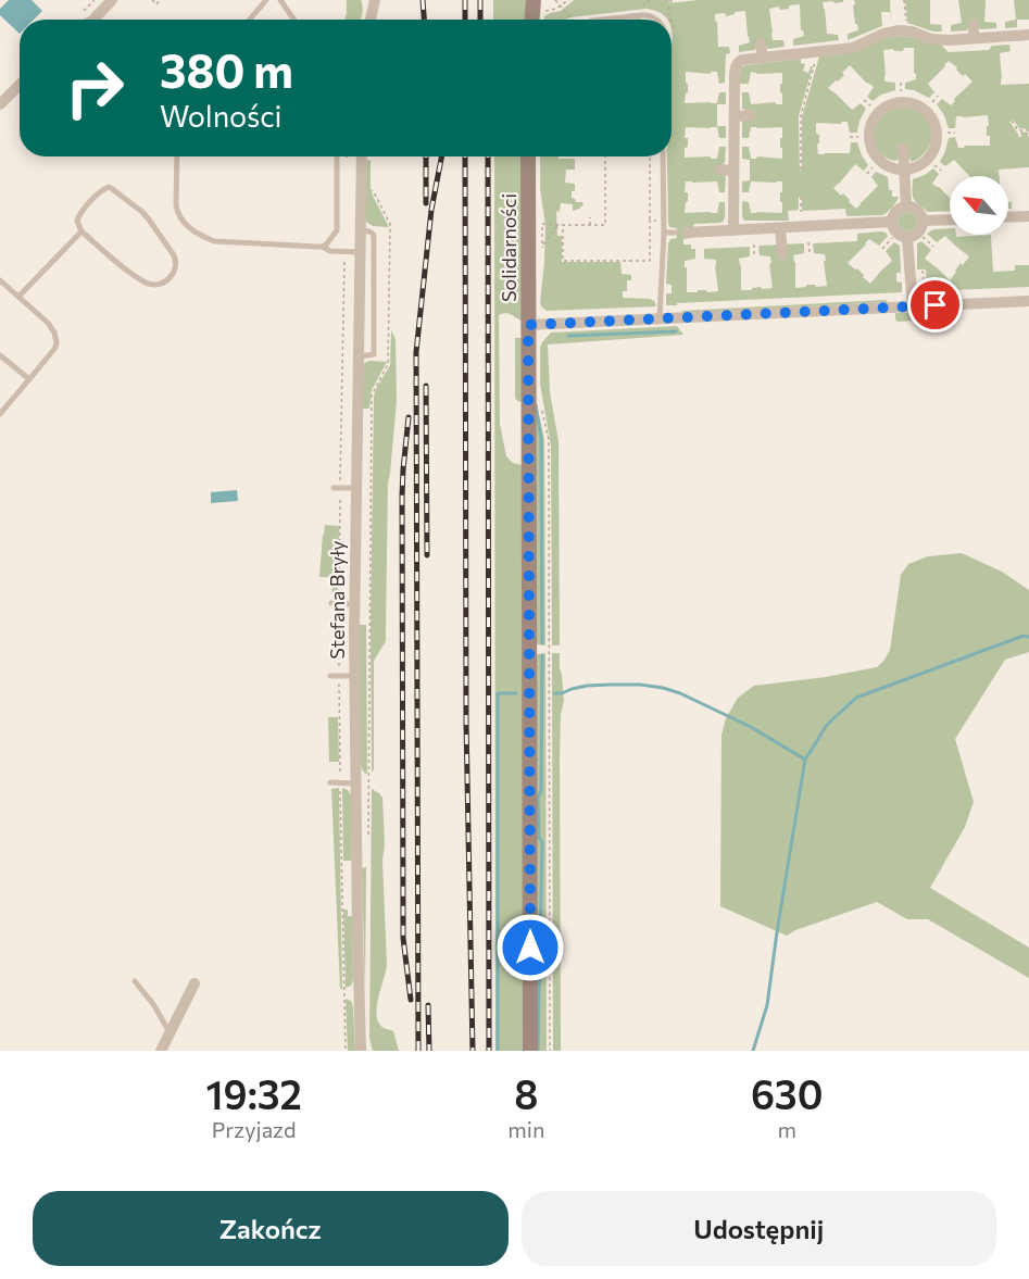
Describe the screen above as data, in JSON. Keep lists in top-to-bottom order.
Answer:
{
  "streets": {
    "street": ["Solidarności", "Stefana Bryły"]
  },
  "north": "top left",
  "page": {
    "turn": ["380 m", "Wolności"],
    "eta": [
      "19:32",
      "Przyjazd",
      "8",
      "min",
      "630",
      "m"
    ],
    "buttons": ["Zakończ", "Udostępnij"]
  }
}
